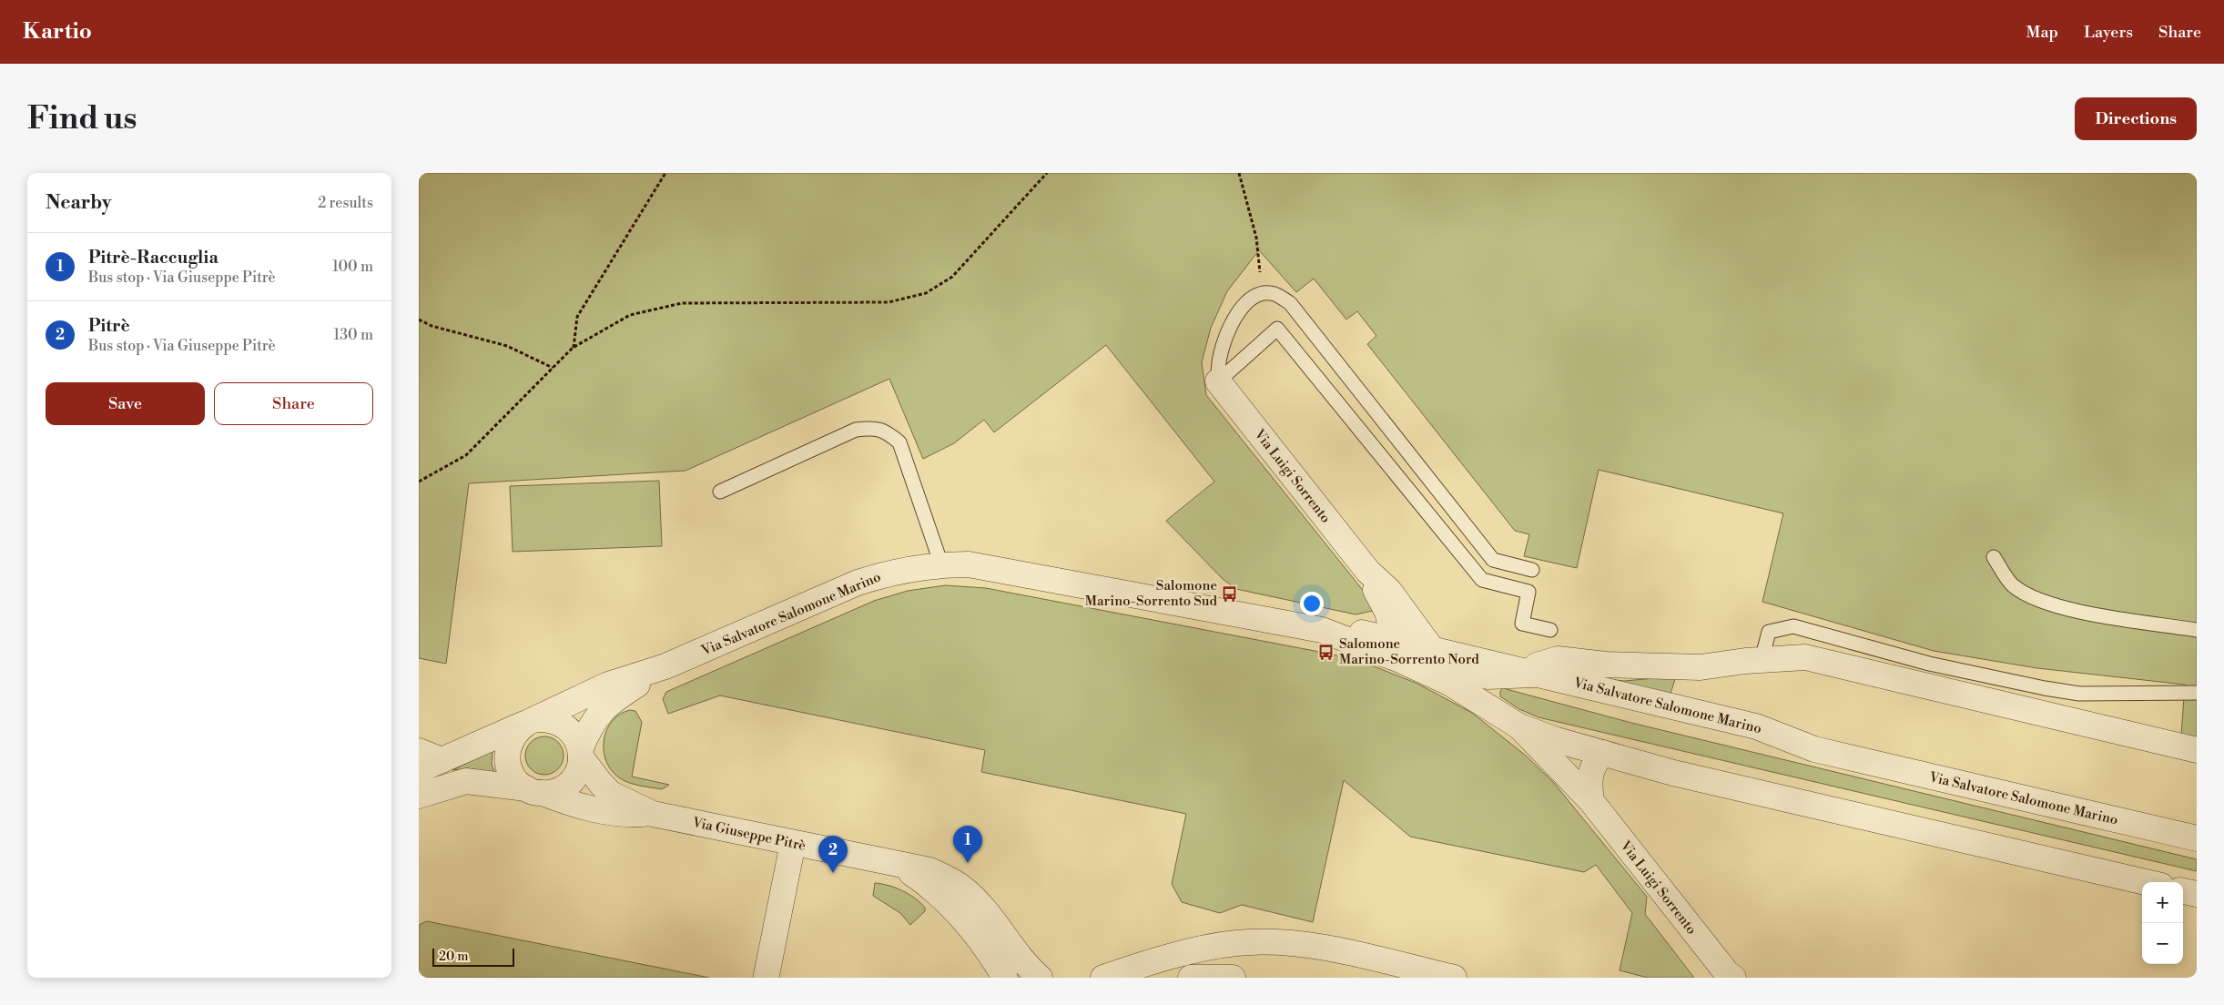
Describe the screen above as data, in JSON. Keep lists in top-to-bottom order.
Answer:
{
  "streets": {
    "street": ["Via Luigi Sorrento", "Via Salvatore Salomone Marino", "Via Giuseppe Pitrè"]
  },
  "crossings": [
    ["Via Luigi Sorrento", "Via Salvatore Salomone Marino"]
  ],
  "places": {
    "bus stop": ["Salomone Marino-Sorrento Sud", "Salomone Marino-Sorrento Nord"]
  },
  "scale_bar": "20 m",
  "page": {
    "header": "Kartio",
    "nav": ["Map", "Layers", "Share"],
    "buttons": [
      "Directions",
      ["Save", "Share"]
    ],
    "title": "Find us",
    "heading": ["Nearby", "2 results"],
    "list": [
      {
        "mark": "1",
        "name": "Pitrè-Raccuglia",
        "note": "Bus stop · Via Giuseppe Pitrè",
        "value": "100 m"
      },
      {
        "mark": "2",
        "name": "Pitrè",
        "note": "Bus stop · Via Giuseppe Pitrè",
        "value": "130 m"
      }
    ],
    "pins": ["1", "2"],
    "map_buttons": ["+", "−"],
    "scale": "20 m"
  }
}
